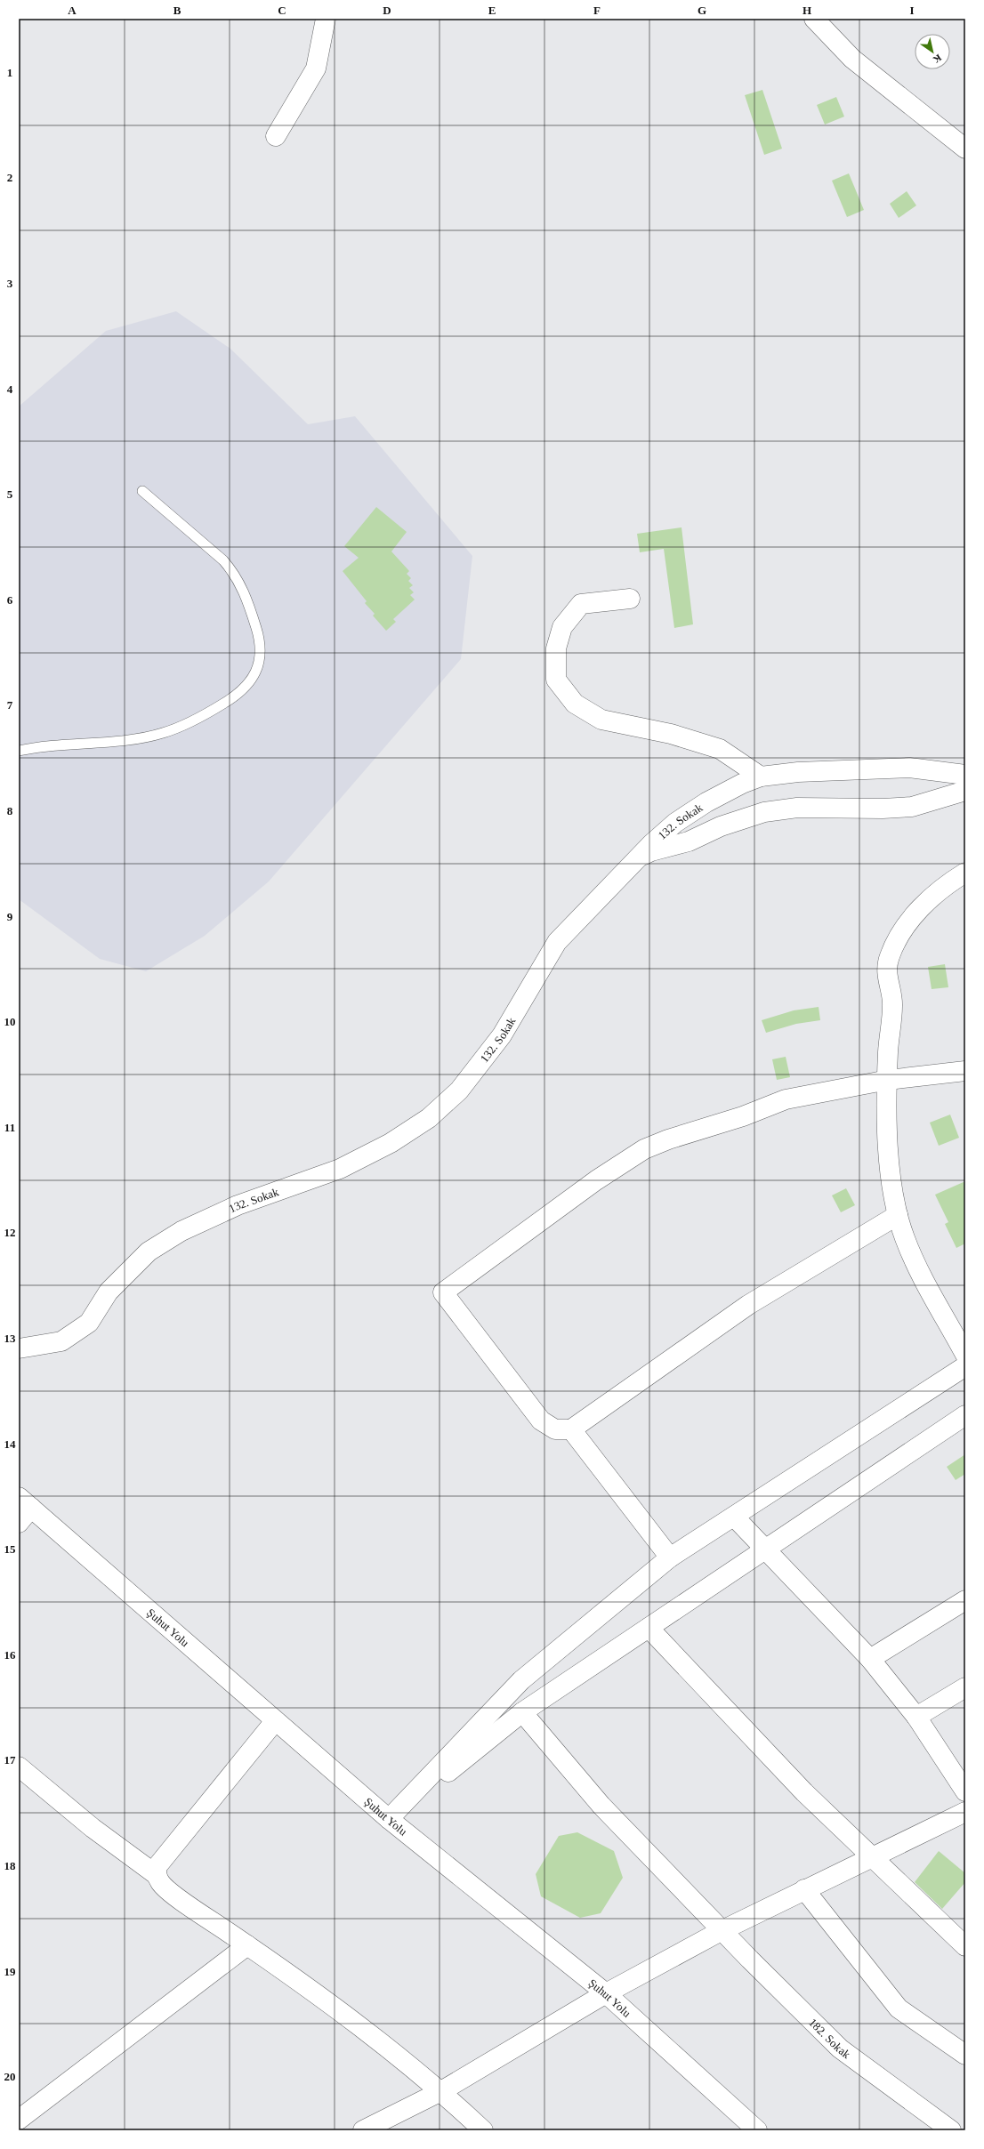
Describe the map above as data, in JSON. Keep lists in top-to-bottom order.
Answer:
{
  "streets": {
    "street": ["132. Sokak", "Şuhut Yolu", "182. Sokak"]
  },
  "north": "bottom right",
  "grid": {
    "columns": [
      "A",
      "B",
      "C",
      "D",
      "E",
      "F",
      "G",
      "H",
      "I"
    ],
    "rows": [
      "1",
      "2",
      "3",
      "4",
      "5",
      "6",
      "7",
      "8",
      "9",
      "10",
      "11",
      "12",
      "13",
      "14",
      "15",
      "16",
      "17",
      "18",
      "19",
      "20"
    ]
  }
}
